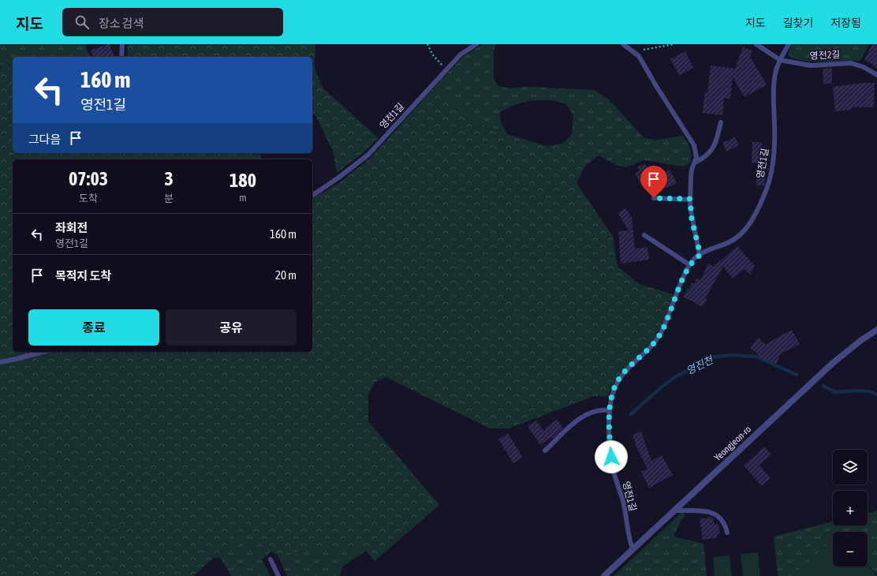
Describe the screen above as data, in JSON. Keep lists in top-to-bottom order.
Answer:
{
  "streets": {
    "street": ["Yeongjeon-ro"],
    "lane": ["영전2길", "영전1길"]
  },
  "crossings": [
    ["영전2길", "영전1길"],
    ["영전1길", "Yeongjeon-ro"]
  ],
  "water": ["영진천"],
  "page": {
    "header": "지도",
    "search": "장소 검색",
    "nav": ["지도", "길찾기", "저장됨"],
    "turn": ["160 m", "영전1길"],
    "then": "그다음",
    "eta": [
      "07:03",
      "도착",
      "3",
      "분",
      "180",
      "m"
    ],
    "list": [
      {
        "name": "좌회전",
        "note": "영전1길",
        "value": "160 m"
      },
      {
        "name": "목적지 도착",
        "value": "20 m"
      }
    ],
    "buttons": ["종료", "공유"],
    "map_buttons": ["+", "−"]
  }
}
